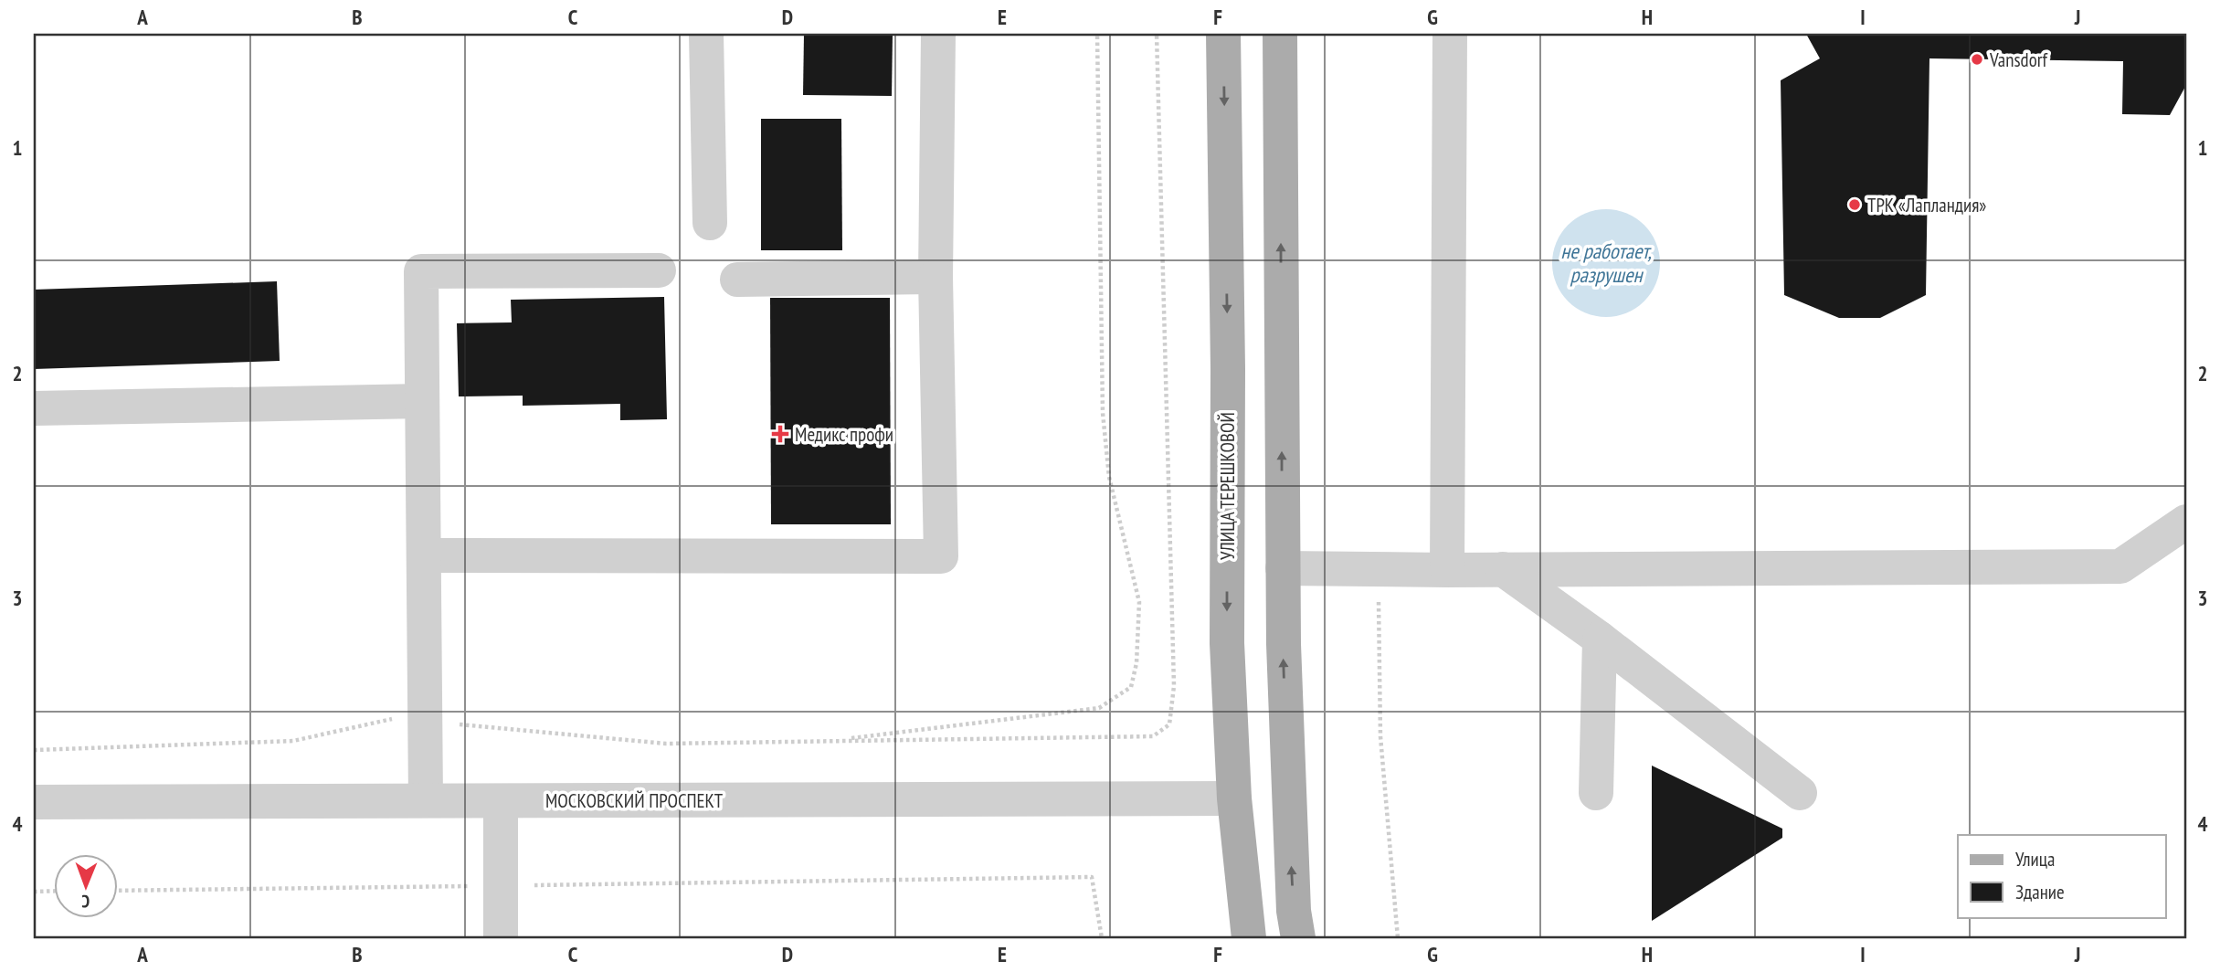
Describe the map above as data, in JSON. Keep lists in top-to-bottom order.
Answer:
{
  "streets": {
    "main road": ["УЛИЦА ТЕРЕШКОВОЙ"],
    "street": ["МОСКОВСКИЙ ПРОСПЕКТ"]
  },
  "crossings": [
    ["УЛИЦА ТЕРЕШКОВОЙ", "МОСКОВСКИЙ ПРОСПЕКТ"]
  ],
  "water": ["не работает, разрушен"],
  "places": {
    "other": ["Vansdorf", "ТРК «Лапландия»"],
    "health": ["Медикс профи"]
  },
  "legend": ["Улица", "Здание"],
  "north": "bottom",
  "grid": {
    "columns": [
      "A",
      "B",
      "C",
      "D",
      "E",
      "F",
      "G",
      "H",
      "I",
      "J"
    ],
    "rows": [
      "1",
      "2",
      "3",
      "4"
    ]
  }
}
